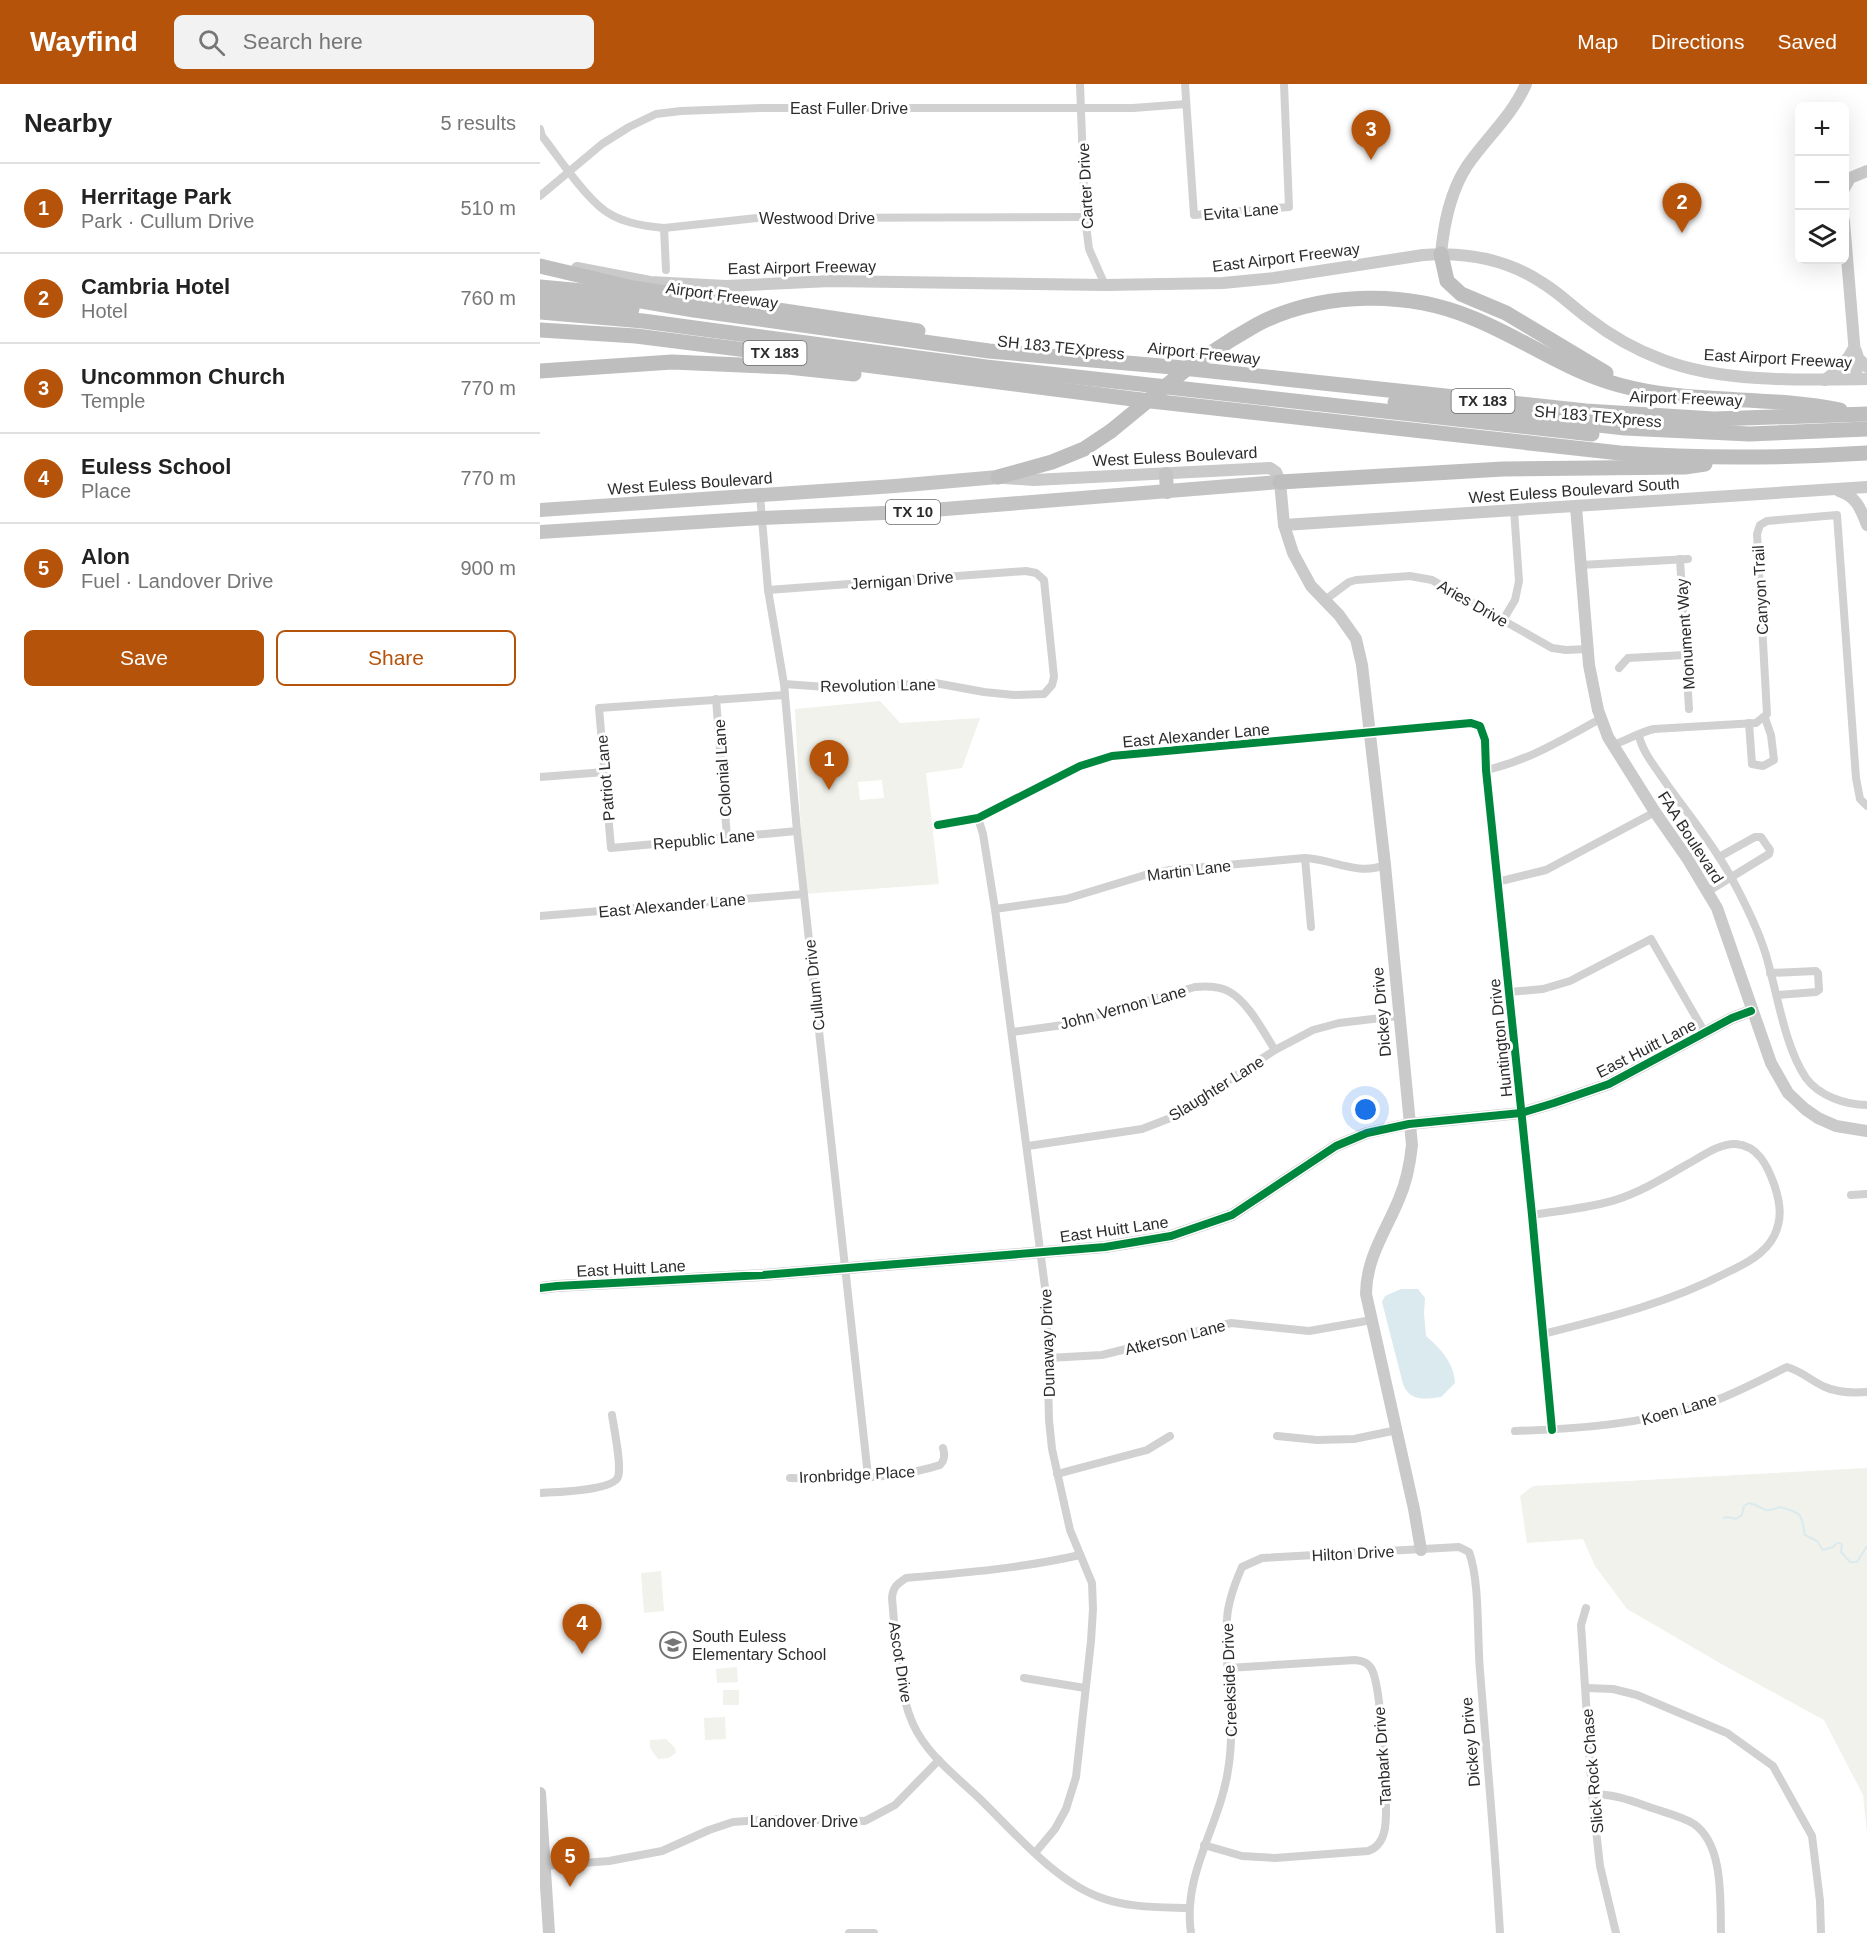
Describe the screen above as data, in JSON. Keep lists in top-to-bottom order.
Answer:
{
  "streets": {
    "highway": ["Airport Freeway", "SH 183 TEXpress", "TX 183"],
    "main road": ["West Euless Boulevard", "TX 10"],
    "street": [
      "East Fuller Drive",
      "Carter Drive",
      "Evita Lane",
      "Westwood Drive",
      "East Airport Freeway",
      "West Euless Boulevard South",
      "Jernigan Drive",
      "Canyon Trail",
      "Aries Drive",
      "Monument Way",
      "Revolution Lane",
      "East Alexander Lane",
      "Colonial Lane",
      "Patriot Lane",
      "FAA Boulevard",
      "Republic Lane",
      "Martin Lane",
      "Cullum Drive",
      "John Vernon Lane",
      "Dickey Drive",
      "Huntington Drive",
      "East Huitt Lane",
      "Slaughter Lane",
      "Atkerson Lane",
      "Dunaway Drive",
      "Koen Lane",
      "Ironbridge Place",
      "Hilton Drive",
      "Ascot Drive",
      "Creekside Drive",
      "Tanbark Drive",
      "Slick Rock Chase",
      "Landover Drive"
    ]
  },
  "crossings": [
    ["East Fuller Drive", "Carter Drive"],
    ["East Fuller Drive", "Evita Lane"],
    ["East Fuller Drive", "Westwood Drive"],
    ["Carter Drive", "Westwood Drive"],
    ["Carter Drive", "East Airport Freeway"],
    ["Airport Freeway", "SH 183 TEXpress"],
    ["West Euless Boulevard", "Cullum Drive"],
    ["West Euless Boulevard", "Dickey Drive"],
    ["West Euless Boulevard South", "FAA Boulevard"],
    ["West Euless Boulevard South", "Dickey Drive"],
    ["Jernigan Drive", "Revolution Lane"],
    ["Jernigan Drive", "Cullum Drive"],
    ["Aries Drive", "FAA Boulevard"],
    ["Aries Drive", "Dickey Drive"],
    ["Monument Way", "FAA Boulevard"],
    ["Revolution Lane", "Cullum Drive"],
    ["East Alexander Lane", "Cullum Drive"],
    ["East Alexander Lane", "Dickey Drive"],
    ["East Alexander Lane", "Huntington Drive"],
    ["East Alexander Lane", "Dunaway Drive"],
    ["Colonial Lane", "Patriot Lane"],
    ["Colonial Lane", "Republic Lane"],
    ["Patriot Lane", "Republic Lane"],
    ["FAA Boulevard", "East Huitt Lane"],
    ["Republic Lane", "Cullum Drive"],
    ["Martin Lane", "Dickey Drive"],
    ["Martin Lane", "Dunaway Drive"],
    ["Cullum Drive", "East Huitt Lane"],
    ["Cullum Drive", "Ironbridge Place"],
    ["John Vernon Lane", "Slaughter Lane"],
    ["John Vernon Lane", "Dunaway Drive"],
    ["Dickey Drive", "East Huitt Lane"],
    ["Dickey Drive", "Slaughter Lane"],
    ["Dickey Drive", "Atkerson Lane"],
    ["Dickey Drive", "Hilton Drive"],
    ["Huntington Drive", "East Huitt Lane"],
    ["Huntington Drive", "Koen Lane"],
    ["East Huitt Lane", "Dunaway Drive"],
    ["Slaughter Lane", "Dunaway Drive"],
    ["Atkerson Lane", "Dunaway Drive"],
    ["Dunaway Drive", "Ascot Drive"],
    ["Hilton Drive", "Creekside Drive"],
    ["Ascot Drive", "Creekside Drive"],
    ["Ascot Drive", "Landover Drive"],
    ["Creekside Drive", "Tanbark Drive"]
  ],
  "places": {
    "school or university": ["South Euless Elementary School"]
  },
  "page": {
    "header": "Wayfind",
    "search": "Search here",
    "nav": ["Map", "Directions", "Saved"],
    "heading": ["Nearby", "5 results"],
    "map_buttons": ["+", "−"],
    "pins": [
      "3",
      "2",
      "1",
      "4",
      "5"
    ],
    "list": [
      {
        "mark": "1",
        "name": "Herritage Park",
        "note": "Park · Cullum Drive",
        "value": "510 m"
      },
      {
        "mark": "2",
        "name": "Cambria Hotel",
        "note": "Hotel",
        "value": "760 m"
      },
      {
        "mark": "3",
        "name": "Uncommon Church",
        "note": "Temple",
        "value": "770 m"
      },
      {
        "mark": "4",
        "name": "Euless School",
        "note": "Place",
        "value": "770 m"
      },
      {
        "mark": "5",
        "name": "Alon",
        "note": "Fuel · Landover Drive",
        "value": "900 m"
      }
    ],
    "buttons": ["Save", "Share"]
  }
}
